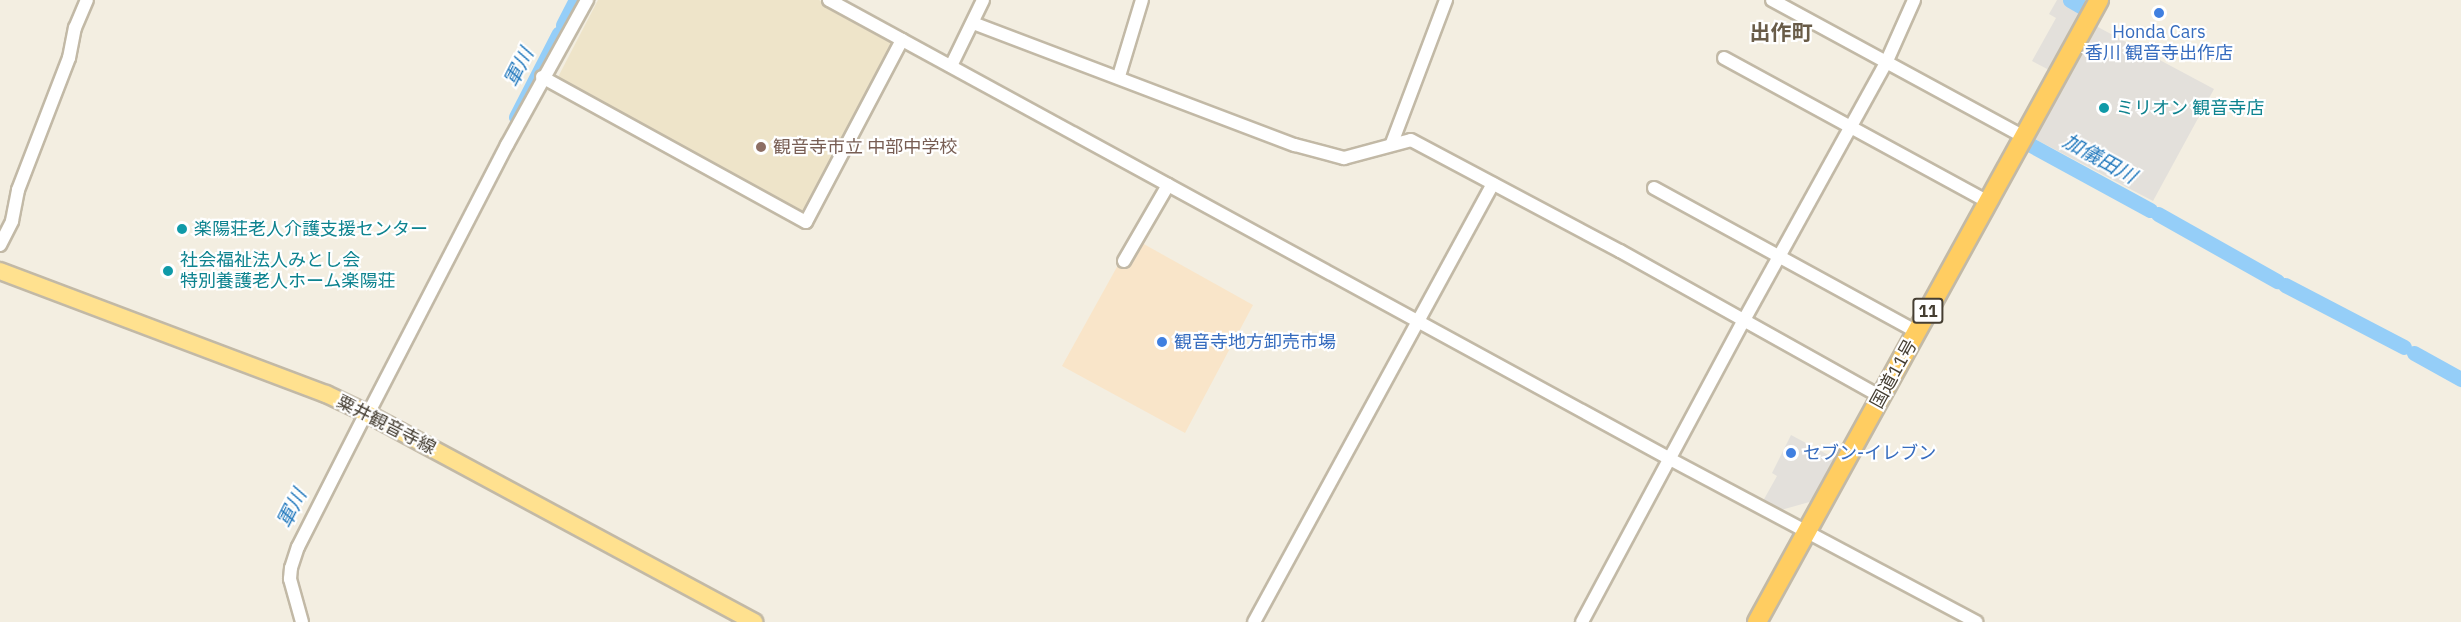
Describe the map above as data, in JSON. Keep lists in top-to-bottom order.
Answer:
{
  "streets": {
    "highway": ["11", "国道11号"],
    "main road": ["粟井観音寺線"]
  },
  "districts": ["出作町"],
  "water": ["軍川", "加儀田川"],
  "places": [
    "Honda Cars 香川 観音寺出作店",
    "ミリオン 観音寺店",
    "観音寺市立 中部中学校",
    "楽陽荘老人介護支援センター",
    "社会福祉法人みとし会 特別養護老人ホーム楽陽荘",
    "観音寺地方卸売市場",
    "セブン-イレブン"
  ]
}
